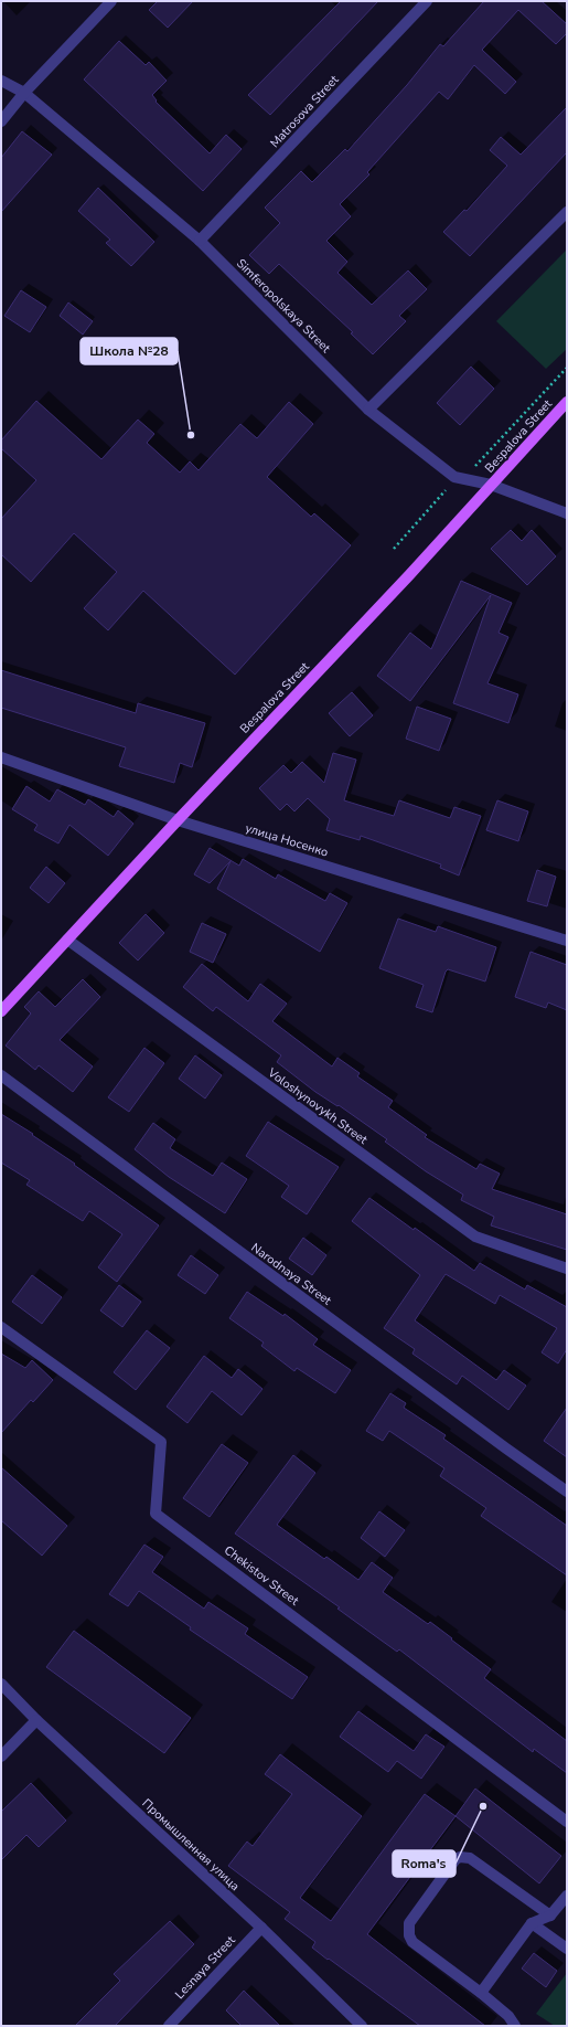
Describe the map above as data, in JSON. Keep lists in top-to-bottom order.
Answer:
{
  "streets": {
    "main road": ["Bespalova Street"],
    "street": [
      "Matrosova Street",
      "Simferopolskaya Street",
      "улица Носенко",
      "Voloshynovykh Street",
      "Narodnaya Street",
      "Chekistov Street",
      "Промышленная улица",
      "Lesnaya Street"
    ]
  },
  "crossings": [
    ["Matrosova Street", "Simferopolskaya Street"],
    ["Simferopolskaya Street", "Bespalova Street"],
    ["Bespalova Street", "улица Носенко"],
    ["Bespalova Street", "Voloshynovykh Street"],
    ["Промышленная улица", "Lesnaya Street"]
  ],
  "places": ["Школа №28", "Roma's"]
}
